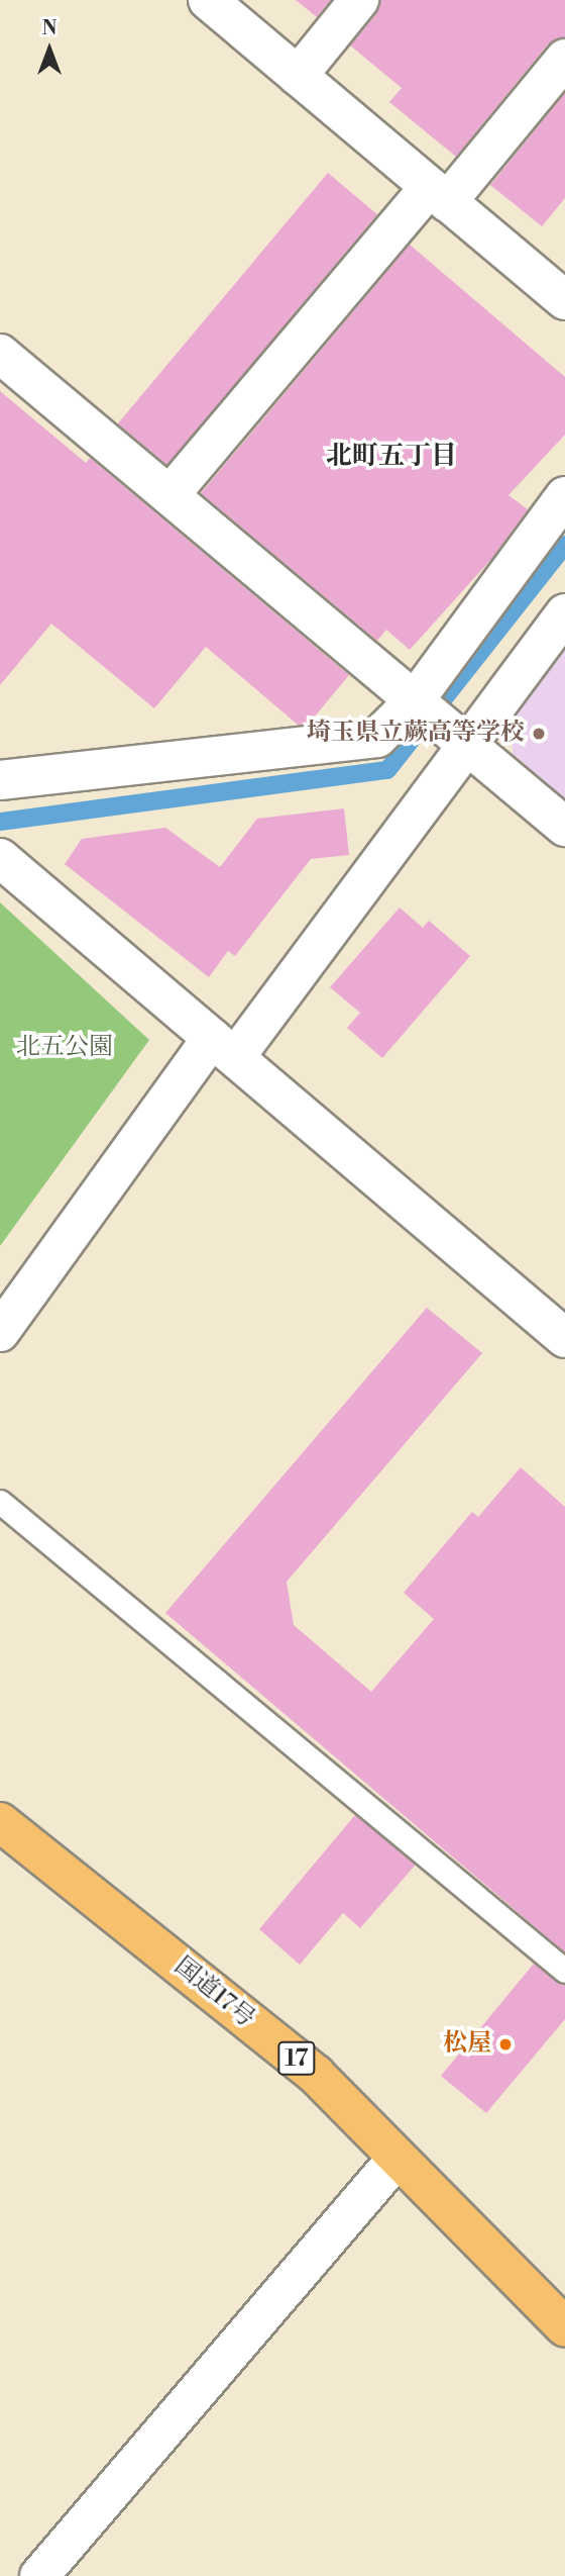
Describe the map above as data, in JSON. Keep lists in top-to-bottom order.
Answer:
{
  "streets": {
    "highway": ["国道17号", "17"]
  },
  "districts": ["北町五丁目"],
  "parks": ["北五公園"],
  "places": ["埼玉県立蕨高等学校", "松屋"],
  "north": "top"
}
